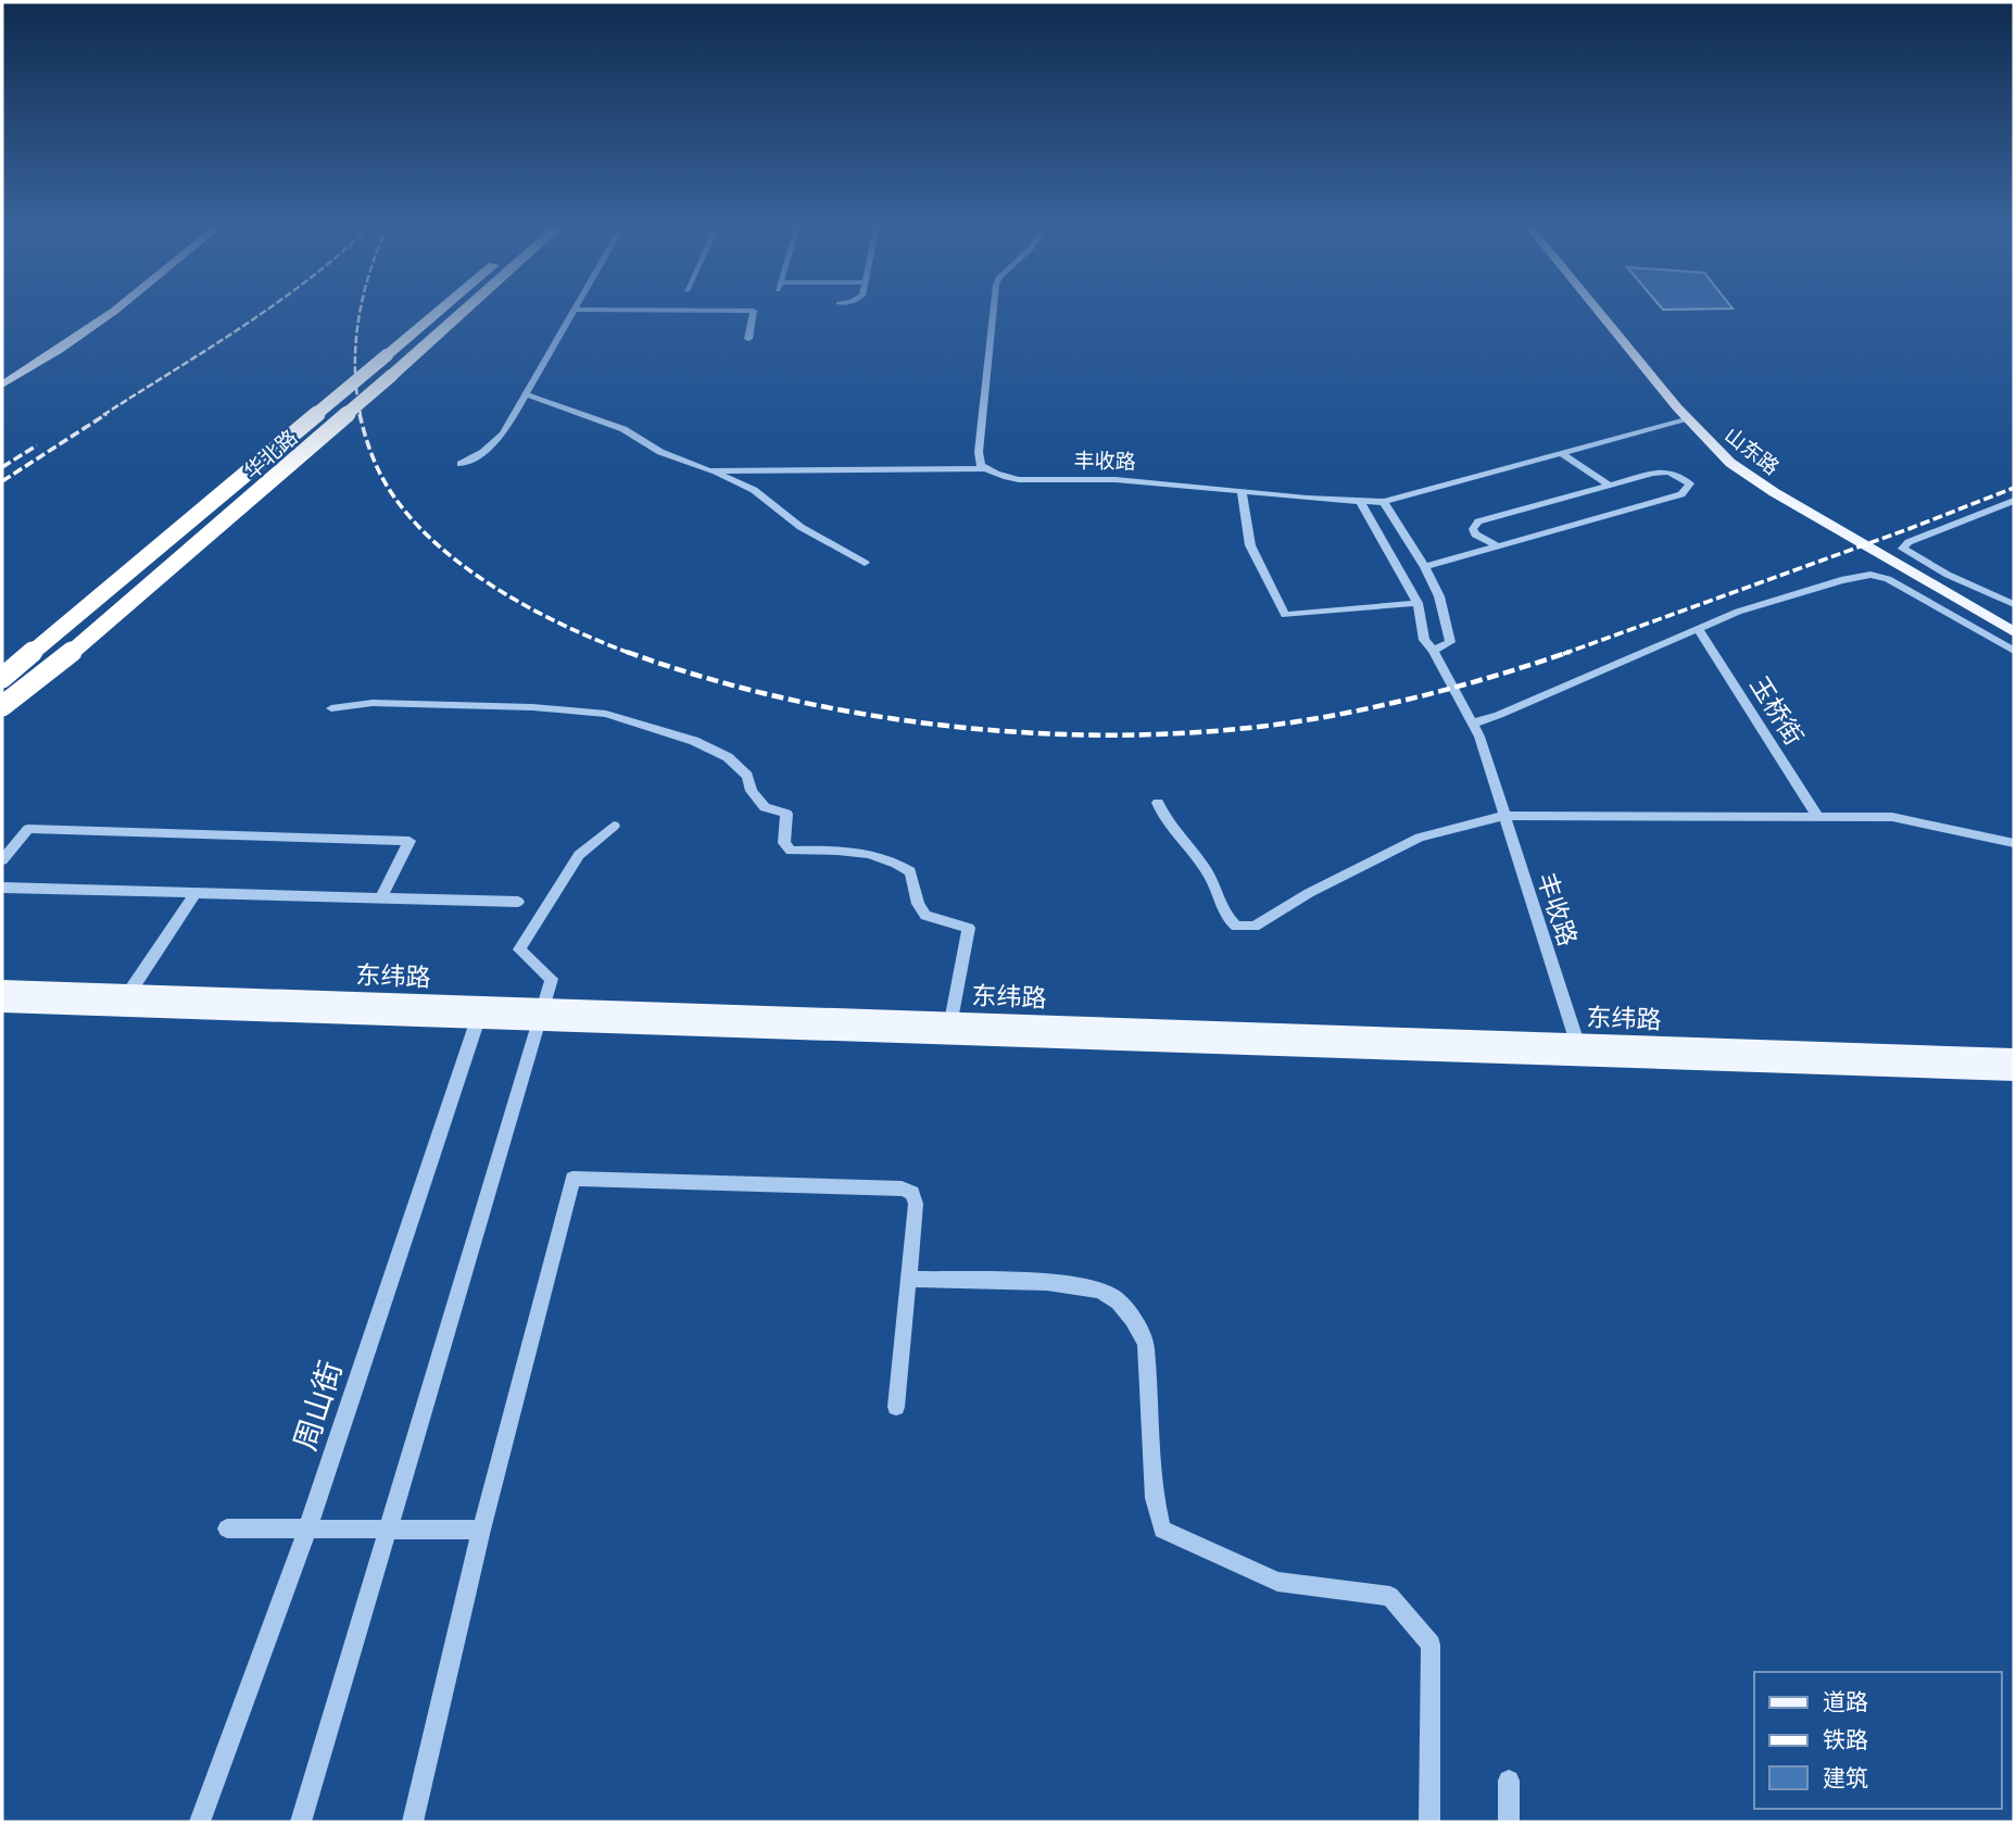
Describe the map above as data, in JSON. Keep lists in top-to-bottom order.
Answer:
{
  "streets": {
    "highway": ["华北路"],
    "main road": ["山东路", "东纬路"],
    "street": ["丰收路", "玉桥街", "周山街"]
  },
  "crossings": [
    ["山东路", "丰收路"],
    ["丰收路", "东纬路"],
    ["东纬路", "周山街"]
  ],
  "legend": ["道路", "铁路", "建筑"]
}
